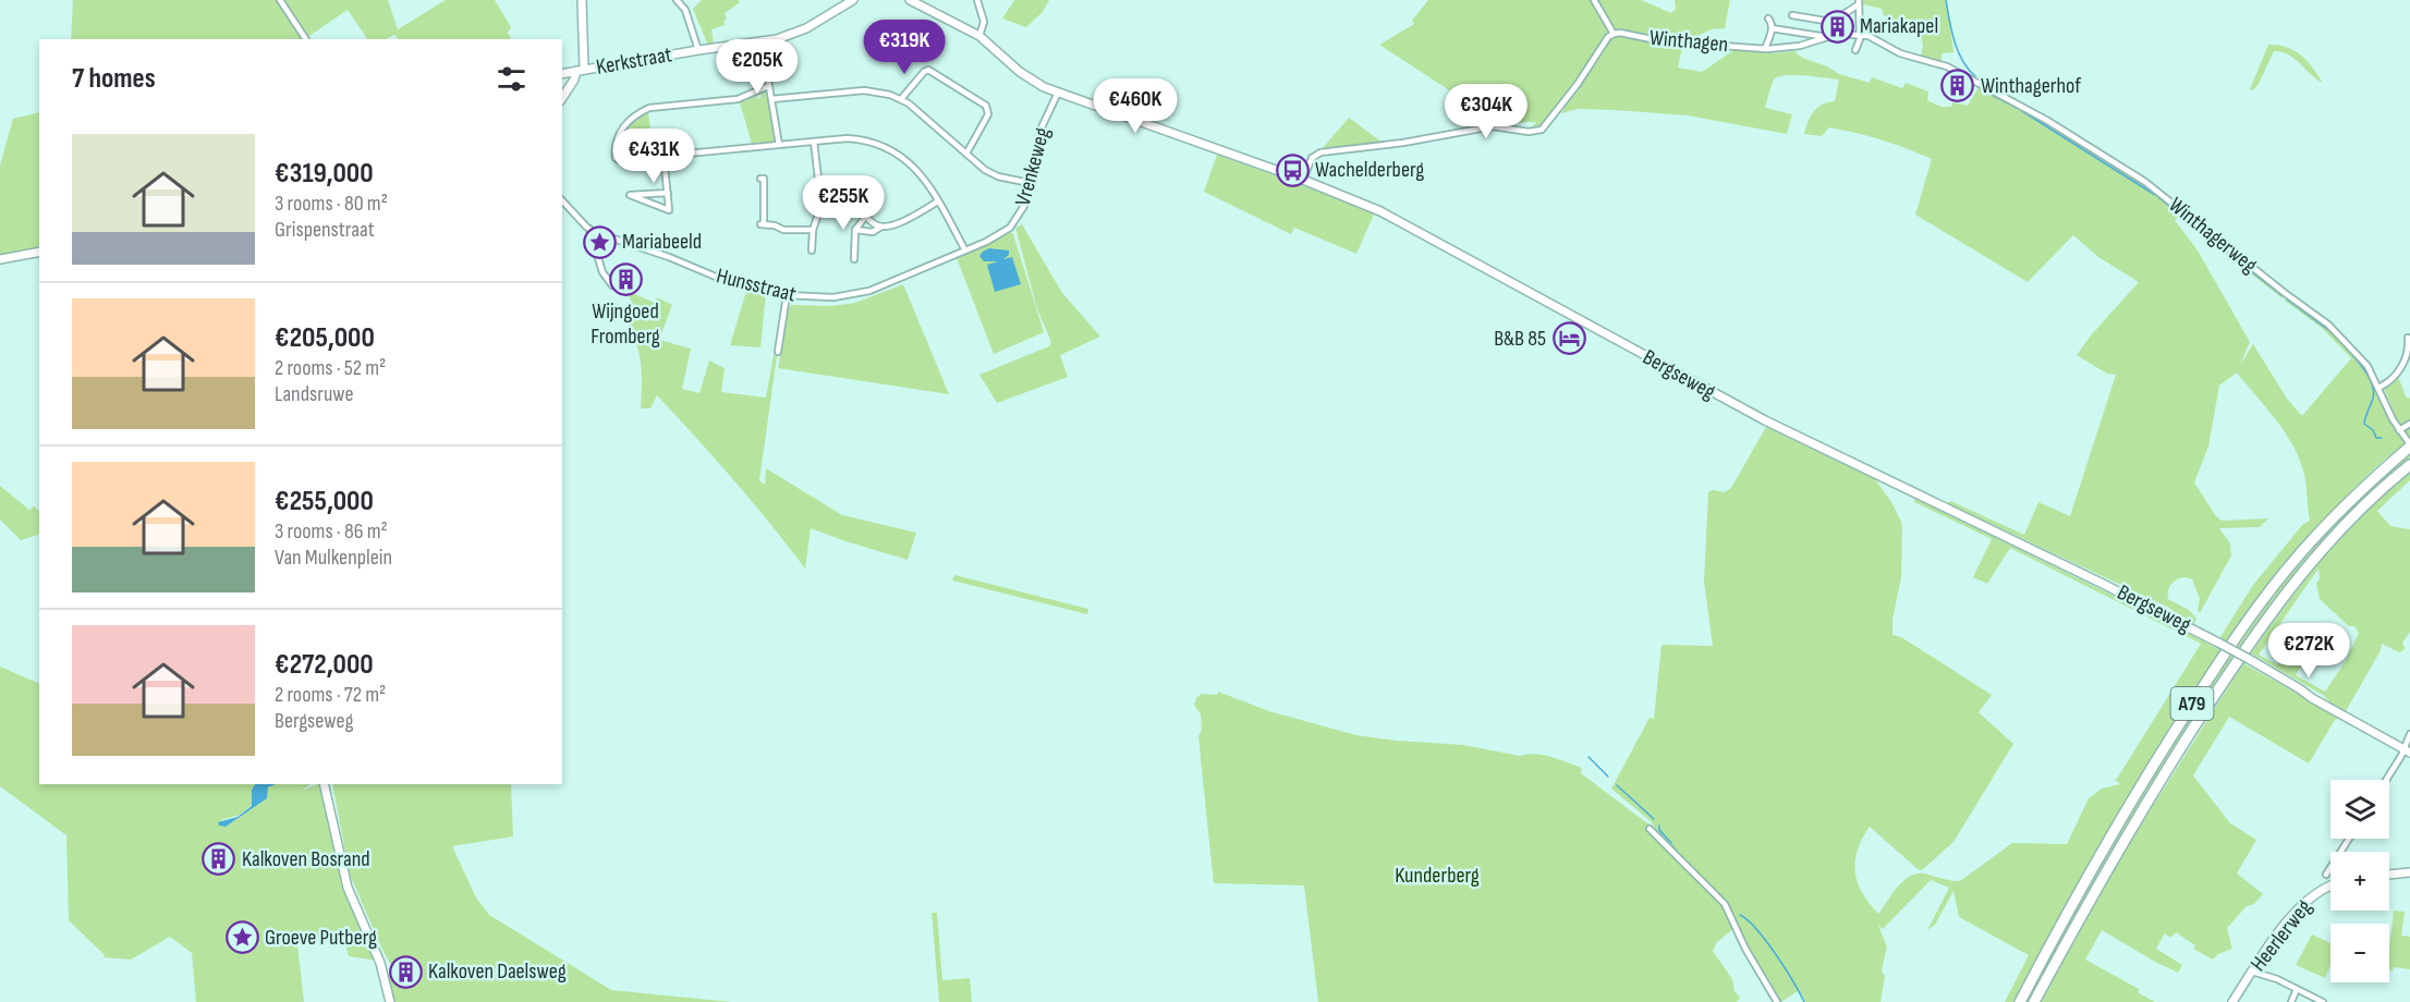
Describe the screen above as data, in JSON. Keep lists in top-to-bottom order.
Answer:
{
  "streets": {
    "highway": ["A79"],
    "street": [
      "Winthagen",
      "Kerkstraat",
      "Vrenkeweg",
      "Winthagerweg",
      "Hunsstraat",
      "Bergseweg",
      "Heerlerweg"
    ]
  },
  "crossings": [
    ["Winthagen", "Winthagerweg"],
    ["Vrenkeweg", "Hunsstraat"],
    ["Vrenkeweg", "Bergseweg"],
    ["Winthagerweg", "A79"]
  ],
  "parks": ["Kunderberg"],
  "places": {
    "building": [
      "Mariakapel",
      "Winthagerhof",
      "Wijngoed Fromberg",
      "Kalkoven Bosrand",
      "Kalkoven Daelsweg"
    ],
    "bus stop": ["Wachelderberg"],
    "place": ["Mariabeeld", "Groeve Putberg"],
    "hotel": ["B&B 85"]
  },
  "page": {
    "price": [
      "€319K",
      "€205K",
      "€460K",
      "€304K",
      "€431K",
      "€255K",
      "€272K"
    ],
    "heading": "7 homes",
    "list": [
      {
        "name": "€319,000",
        "note": "3 rooms · 80 m² · Grispenstraat"
      },
      {
        "name": "€205,000",
        "note": "2 rooms · 52 m² · Landsruwe"
      },
      {
        "name": "€255,000",
        "note": "3 rooms · 86 m² · Van Mulkenplein"
      },
      {
        "name": "€272,000",
        "note": "2 rooms · 72 m² · Bergseweg"
      }
    ],
    "map_buttons": ["+", "−"]
  }
}
